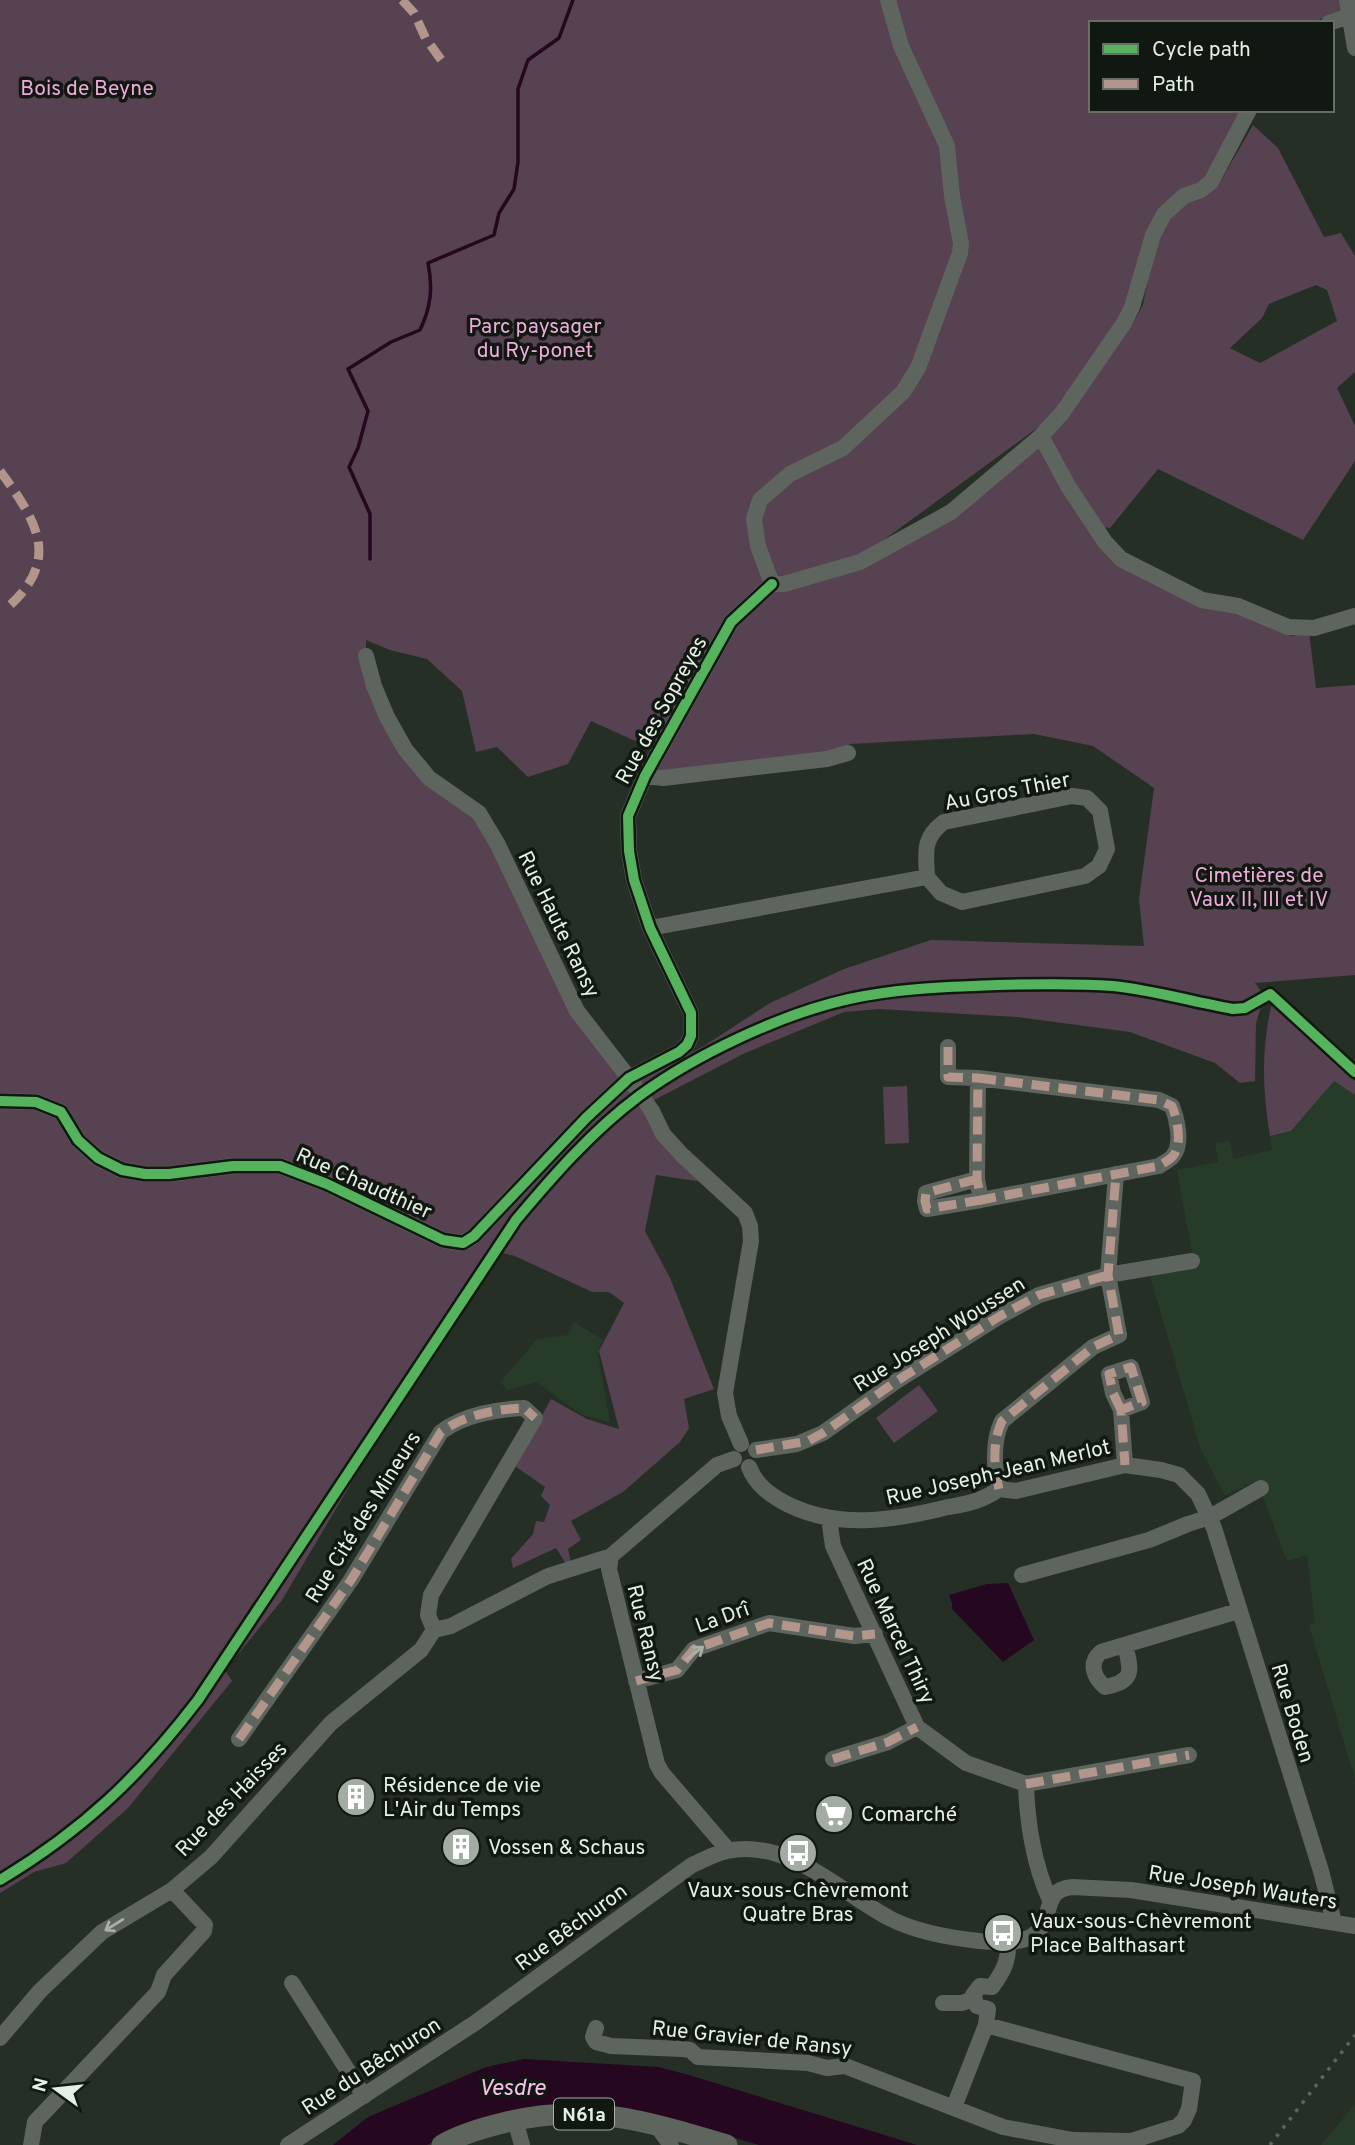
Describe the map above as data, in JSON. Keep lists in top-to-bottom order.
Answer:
{
  "streets": {
    "main road": ["N61a"],
    "street": [
      "Rue des Sopreyes",
      "Au Gros Thier",
      "Rue Haute Ransy",
      "Rue Chaudthier",
      "Rue Joseph Woussen",
      "Rue Joseph-Jean Merlot",
      "Rue Cité des Mineurs",
      "La Drî",
      "Rue Marcel Thiry",
      "Rue Ransy",
      "Rue Boden",
      "Rue des Haisses",
      "Rue Joseph Wauters",
      "Rue Bêchuron",
      "Rue Gravier de Ransy",
      "Rue du Bêchuron"
    ]
  },
  "crossings": [
    ["Rue des Sopreyes", "Rue Haute Ransy"],
    ["Rue des Sopreyes", "Rue Chaudthier"],
    ["Rue Haute Ransy", "Rue Chaudthier"],
    ["Rue Haute Ransy", "Rue Joseph Woussen"],
    ["Rue Haute Ransy", "Rue Joseph-Jean Merlot"],
    ["Rue Joseph Woussen", "Rue Joseph-Jean Merlot"],
    ["Rue Joseph-Jean Merlot", "Rue Marcel Thiry"],
    ["Rue Joseph-Jean Merlot", "Rue Boden"],
    ["Rue Cité des Mineurs", "Rue des Haisses"],
    ["La Drî", "Rue Marcel Thiry"],
    ["La Drî", "Rue Ransy"],
    ["Rue Ransy", "Rue Bêchuron"],
    ["Rue Boden", "Rue Joseph Wauters"],
    ["Rue Bêchuron", "Rue du Bêchuron"]
  ],
  "water": ["Vesdre"],
  "parks": ["Bois de Beyne", "Parc paysager du Ry-ponet", "Cimetières de Vaux II, III et IV"],
  "places": {
    "building": ["Résidence de vie L'Air du Temps", "Vossen & Schaus"],
    "supermarket": ["Comarché"],
    "bus stop": ["Vaux-sous-Chèvremont Quatre Bras", "Vaux-sous-Chèvremont Place Balthasart"]
  },
  "legend": ["Cycle path", "Path"],
  "north": "left"
}
